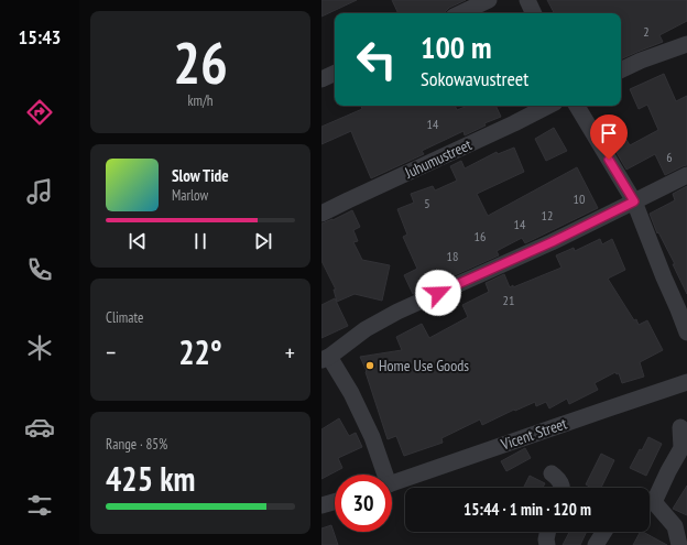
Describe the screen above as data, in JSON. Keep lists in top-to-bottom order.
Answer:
{
  "streets": {
    "street": ["Juhumustreet", "Vicent Street"]
  },
  "places": ["Home Use Goods"],
  "house_numbers": [
    "2",
    "14",
    "6",
    "10",
    "5",
    "12",
    "14",
    "16",
    "18",
    "21"
  ],
  "page": {
    "tabs": "15:43",
    "tile": [
      ["26", "km/h"],
      "Climate",
      ["Range · 85%", "425 km"]
    ],
    "turn": ["100 m", "Sokowavustreet"],
    "song": ["Slow Tide", "Marlow"],
    "heat": ["−", "22°", "+"],
    "limit": "30",
    "trip": "15:44 · 1 min · 120 m"
  }
}
